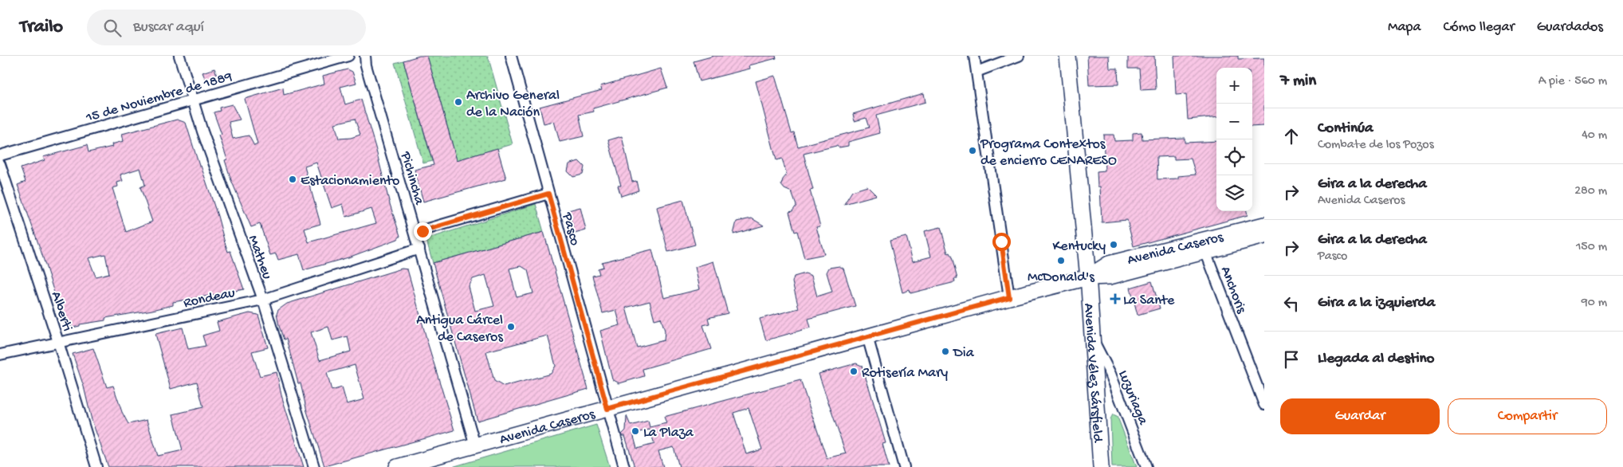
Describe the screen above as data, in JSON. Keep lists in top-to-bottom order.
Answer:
{
  "streets": {
    "main road": ["Avenida Caseros", "Avenida Vélez Sársfield"],
    "street": [
      "15 de Noviembre de 1889",
      "Pichincha",
      "Pasco",
      "Matheu",
      "Anchoris",
      "Rondeau",
      "Alberti",
      "Luzuriaga"
    ]
  },
  "crossings": [
    ["15 de Noviembre de 1889", "Matheu"],
    ["Pichincha", "Avenida Caseros"],
    ["Pichincha", "Rondeau"],
    ["Pasco", "Avenida Caseros"],
    ["Avenida Caseros", "Anchoris"],
    ["Avenida Caseros", "Avenida Vélez Sársfield"],
    ["Matheu", "Rondeau"],
    ["Rondeau", "Alberti"],
    ["Avenida Vélez Sársfield", "Luzuriaga"]
  ],
  "places": {
    "other": [
      "Archivo General de la Nación",
      "Programa Contextos de encierro CENARESO",
      "Estacionamiento",
      "Kentucky",
      "McDonald's",
      "Antigua Cárcel de Caseros",
      "Dia",
      "Rotisería Mary",
      "La Plaza"
    ],
    "health": ["La Sante"]
  },
  "page": {
    "header": "Trailo",
    "search": "Buscar aquí",
    "nav": ["Mapa", "Cómo llegar", "Guardados"],
    "heading": ["7 min", "A pie · 560 m"],
    "map_buttons": ["+", "−"],
    "list": [
      ["Continúa", "Combate de los Pozos", "40 m"],
      ["Gira a la derecha", "Avenida Caseros", "280 m"],
      ["Gira a la derecha", "Pasco", "150 m"],
      ["Gira a la izquierda", "90 m"],
      "Llegada al destino"
    ],
    "buttons": ["Guardar", "Compartir"]
  }
}
